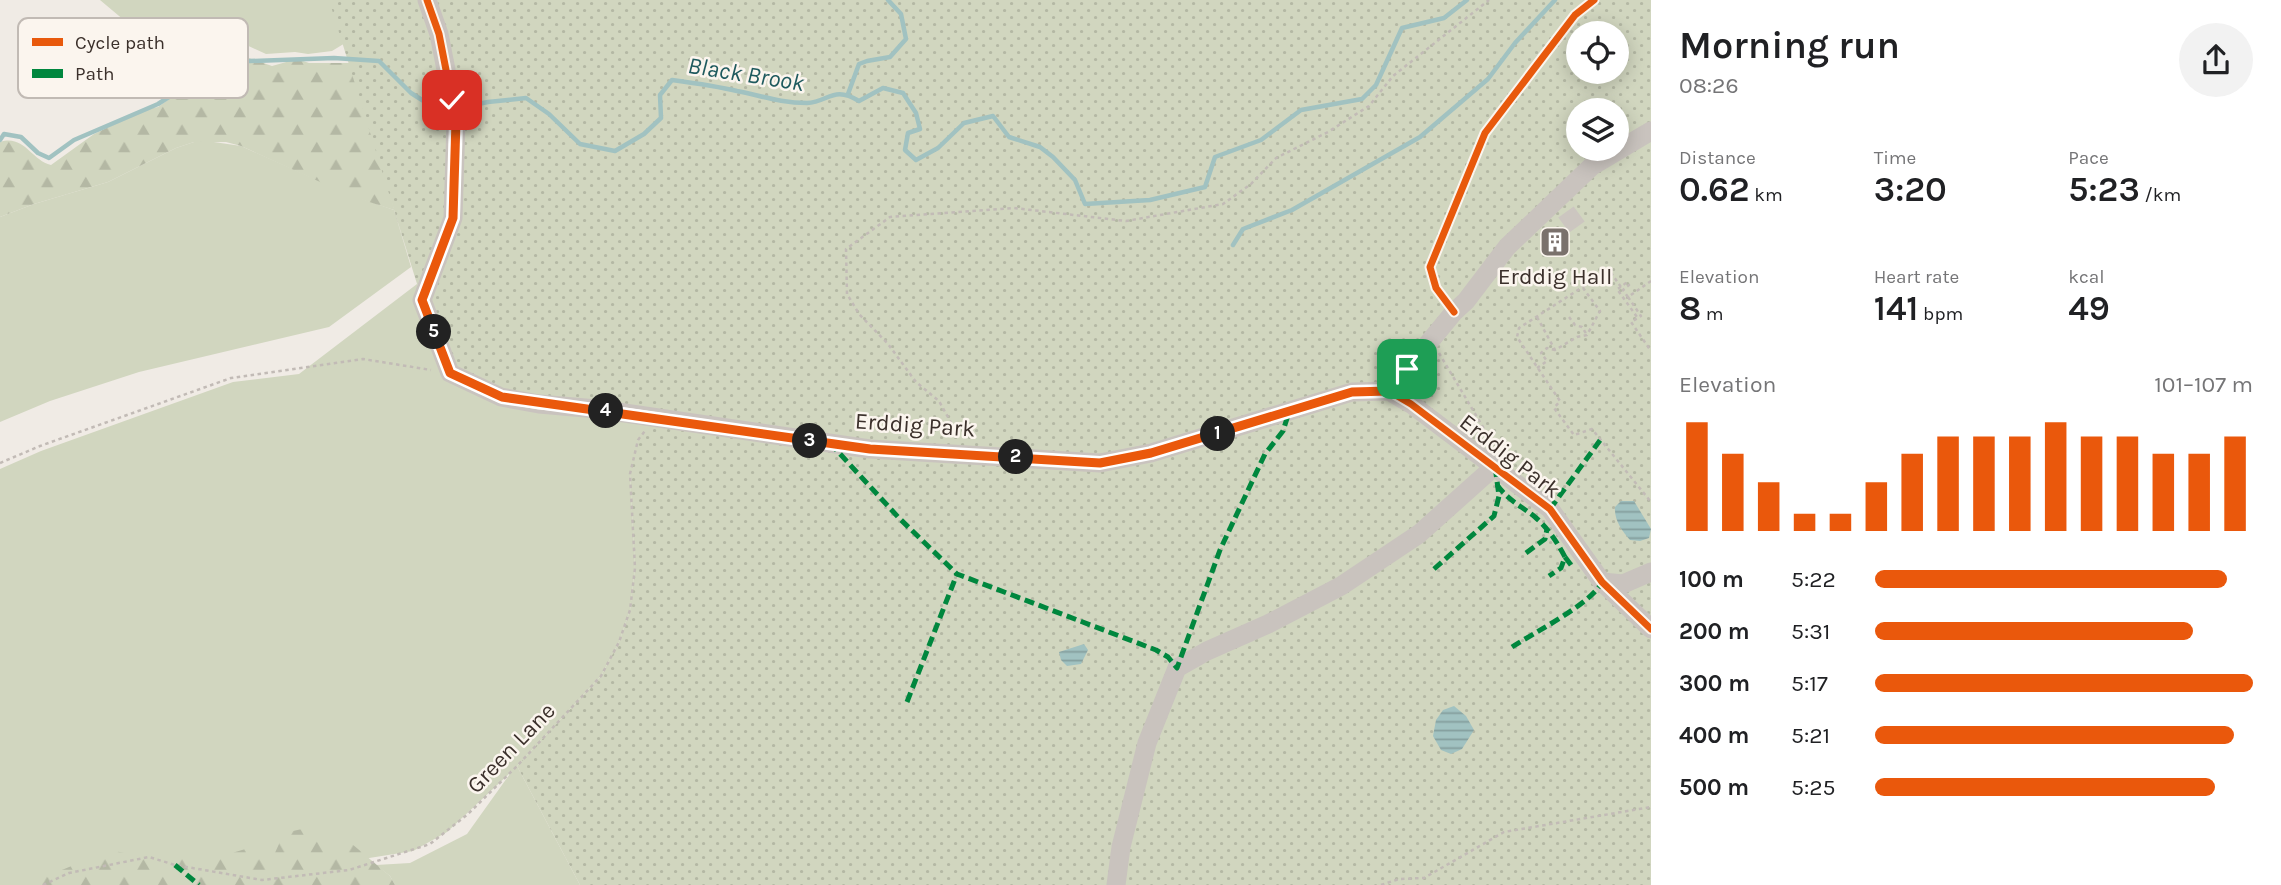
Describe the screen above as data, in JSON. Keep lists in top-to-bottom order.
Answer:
{
  "streets": {
    "street": ["Erddig Park"],
    "path": ["Green Lane"]
  },
  "crossings": [
    ["Erddig Park", "Green Lane"]
  ],
  "water": ["Black Brook"],
  "places": {
    "building": ["Erddig Hall"]
  },
  "legend": ["Cycle path", "Path"],
  "page": {
    "heading": ["Morning run", "08:26"],
    "stats": [
      ["Distance", "0.62 km"],
      ["Time", "3:20"],
      ["Pace", "5:23 /km"],
      ["Elevation", "8 m"],
      ["Heart rate", "141 bpm"],
      ["kcal", "49"]
    ],
    "pins": [
      "5",
      "4",
      "1",
      "3",
      "2"
    ],
    "chart": ["Elevation", "101–107 m"],
    "list": [
      {
        "name": "100 m",
        "note": "5:22"
      },
      {
        "name": "200 m",
        "note": "5:31"
      },
      {
        "name": "300 m",
        "note": "5:17"
      },
      {
        "name": "400 m",
        "note": "5:21"
      },
      {
        "name": "500 m",
        "note": "5:25"
      }
    ]
  }
}
